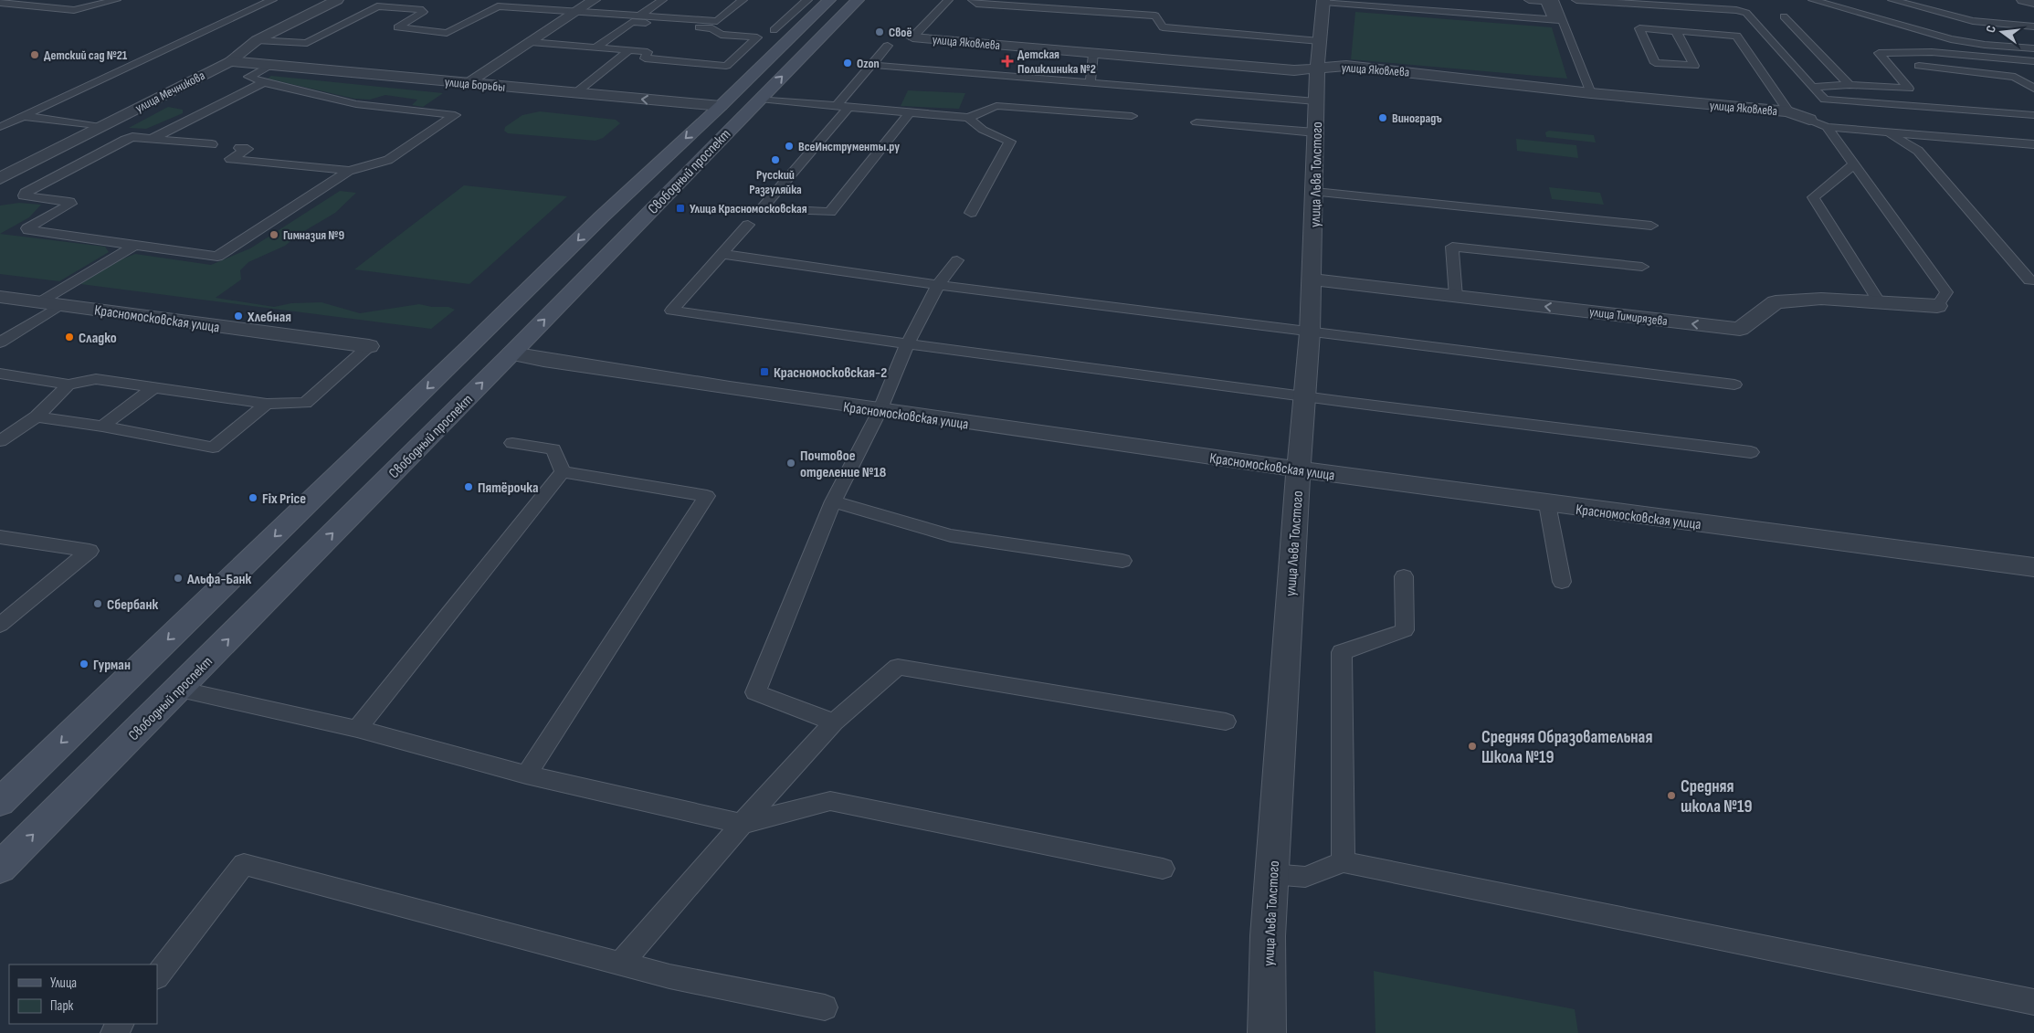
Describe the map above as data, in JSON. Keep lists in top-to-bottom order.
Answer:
{
  "streets": {
    "main road": ["Свободный проспект"],
    "street": [
      "улица Яковлева",
      "улица Борьбы",
      "улица Мечникова",
      "улица Льва Толстого",
      "улица Тимирязева",
      "Красномосковская улица"
    ]
  },
  "crossings": [
    ["улица Яковлева", "улица Льва Толстого"],
    ["улица Борьбы", "улица Мечникова"],
    ["улица Борьбы", "Свободный проспект"],
    ["Свободный проспект", "Красномосковская улица"],
    ["улица Льва Толстого", "улица Тимирязева"],
    ["улица Льва Толстого", "Красномосковская улица"]
  ],
  "one_way": ["улица Тимирязева"],
  "places": {
    "other": [
      "Своё",
      "Детский сад №21",
      "Ozon",
      "Виноградъ",
      "ВсеИнструменты.ру",
      "Русский Разгуляйка",
      "Гимназия №9",
      "Хлебная",
      "Сладко",
      "Почтовое отделение №18",
      "Пятёрочка",
      "Fix Price",
      "Альфа-Банк",
      "Сбербанк",
      "Гурман",
      "Средняя Образовательная Школа №19",
      "Средняя школа №19"
    ],
    "health": ["Детская Поликлиника №2"],
    "transit": ["Улица Красномосковская", "Красномосковская-2"]
  },
  "legend": ["Улица", "Парк"],
  "north": "left"
}
